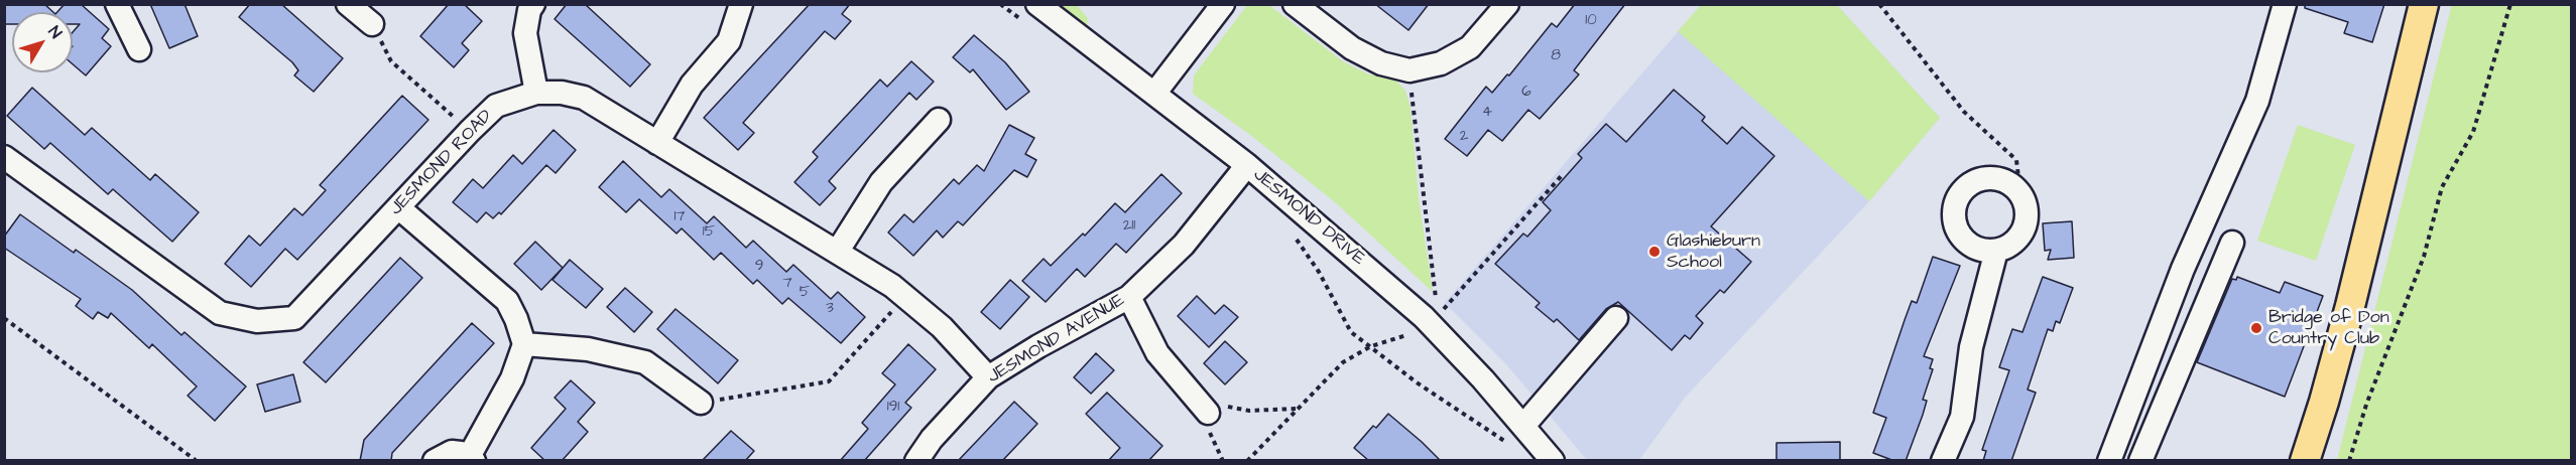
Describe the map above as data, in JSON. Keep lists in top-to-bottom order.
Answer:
{
  "streets": {
    "street": ["JESMOND ROAD", "JESMOND DRIVE", "JESMOND AVENUE"]
  },
  "crossings": [
    ["JESMOND ROAD", "JESMOND AVENUE"],
    ["JESMOND DRIVE", "JESMOND AVENUE"]
  ],
  "places": ["Glashieburn School", "Bridge of Don Country Club"],
  "house_numbers": [
    "10",
    "8",
    "6",
    "4",
    "2",
    "17",
    "211",
    "15",
    "9",
    "7",
    "5",
    "3",
    "191"
  ],
  "north": "top right"
}
